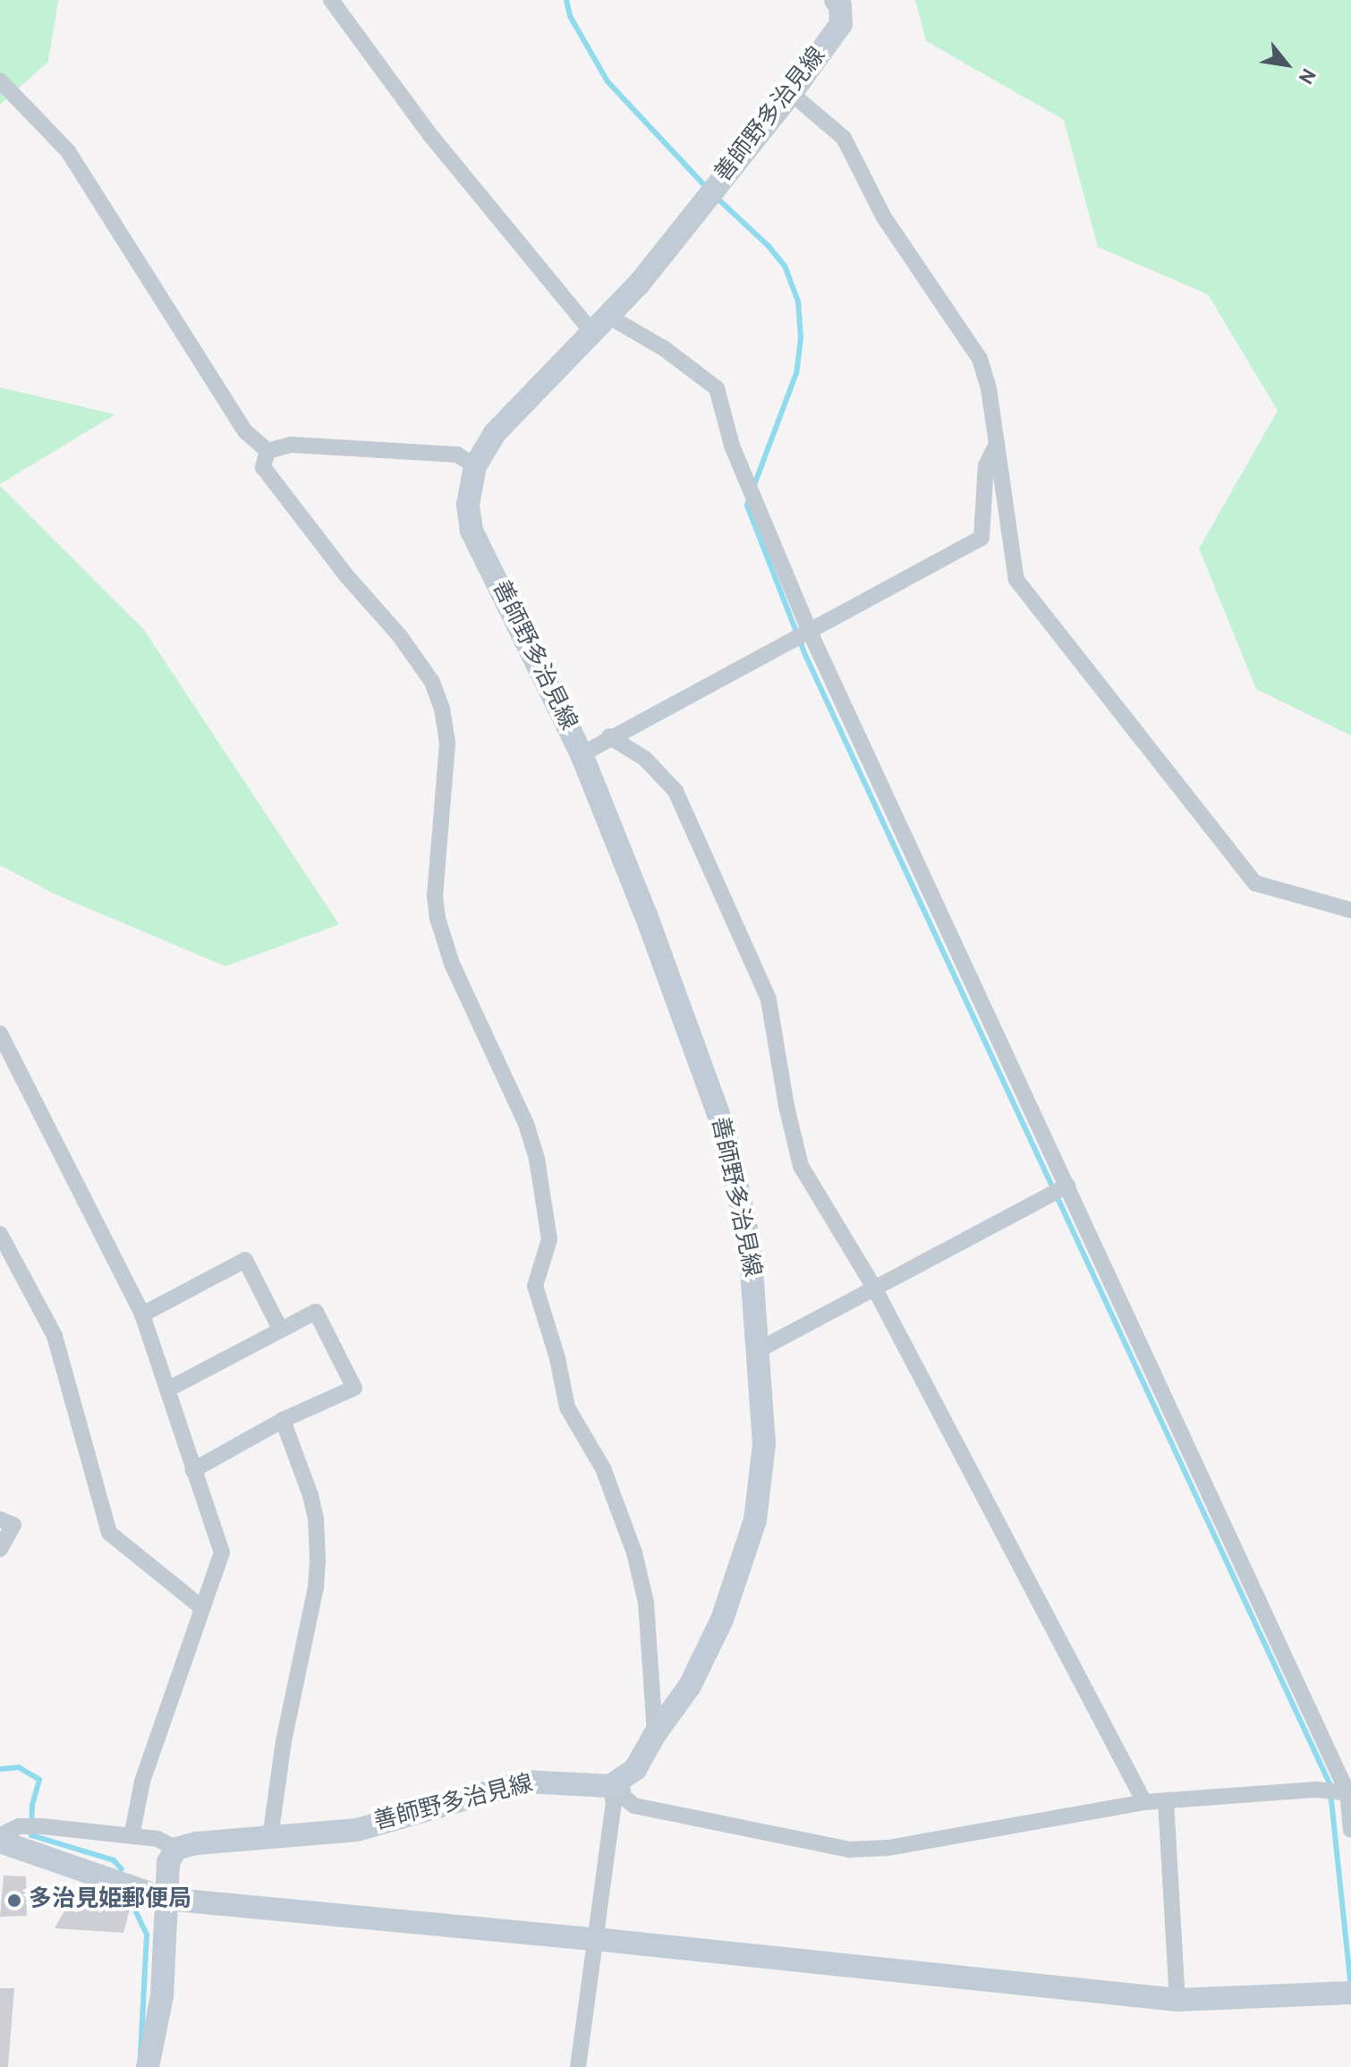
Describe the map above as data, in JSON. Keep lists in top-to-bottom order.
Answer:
{
  "streets": {
    "main road": ["善師野多治見線"]
  },
  "places": ["多治見姫郵便局"],
  "north": "bottom right"
}
